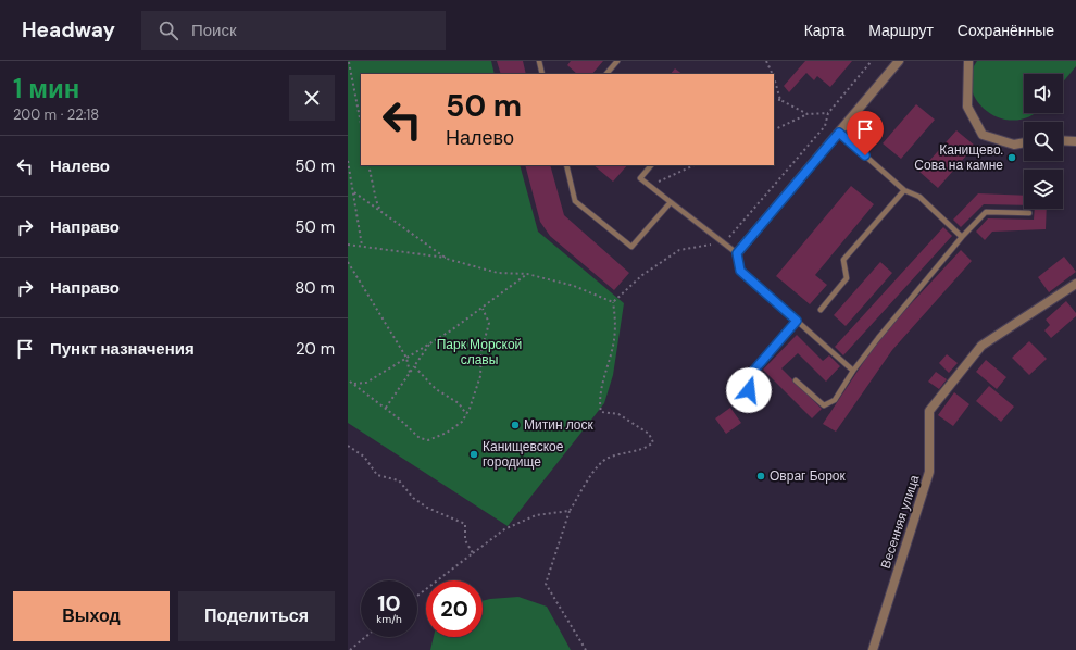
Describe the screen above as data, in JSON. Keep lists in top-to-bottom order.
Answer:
{
  "streets": {
    "street": ["Весенняя улица"]
  },
  "parks": ["Парк Морской славы"],
  "places": [
    "Канищево. Сова на камне",
    "Митин лоск",
    "Канищевское городище",
    "Овраг Борок"
  ],
  "page": {
    "header": "Headway",
    "search": "Поиск",
    "nav": ["Карта", "Маршрут", "Сохранённые"],
    "heading": ["1 мин", "200 m · 22:18"],
    "turn": ["50 m", "Налево"],
    "list": [
      {
        "name": "Налево",
        "value": "50 m"
      },
      {
        "name": "Направо",
        "value": "50 m"
      },
      {
        "name": "Направо",
        "value": "80 m"
      },
      {
        "name": "Пункт назначения",
        "value": "20 m"
      }
    ],
    "speed": "10 km/h",
    "limit": "20",
    "buttons": ["Выход", "Поделиться"]
  }
}
